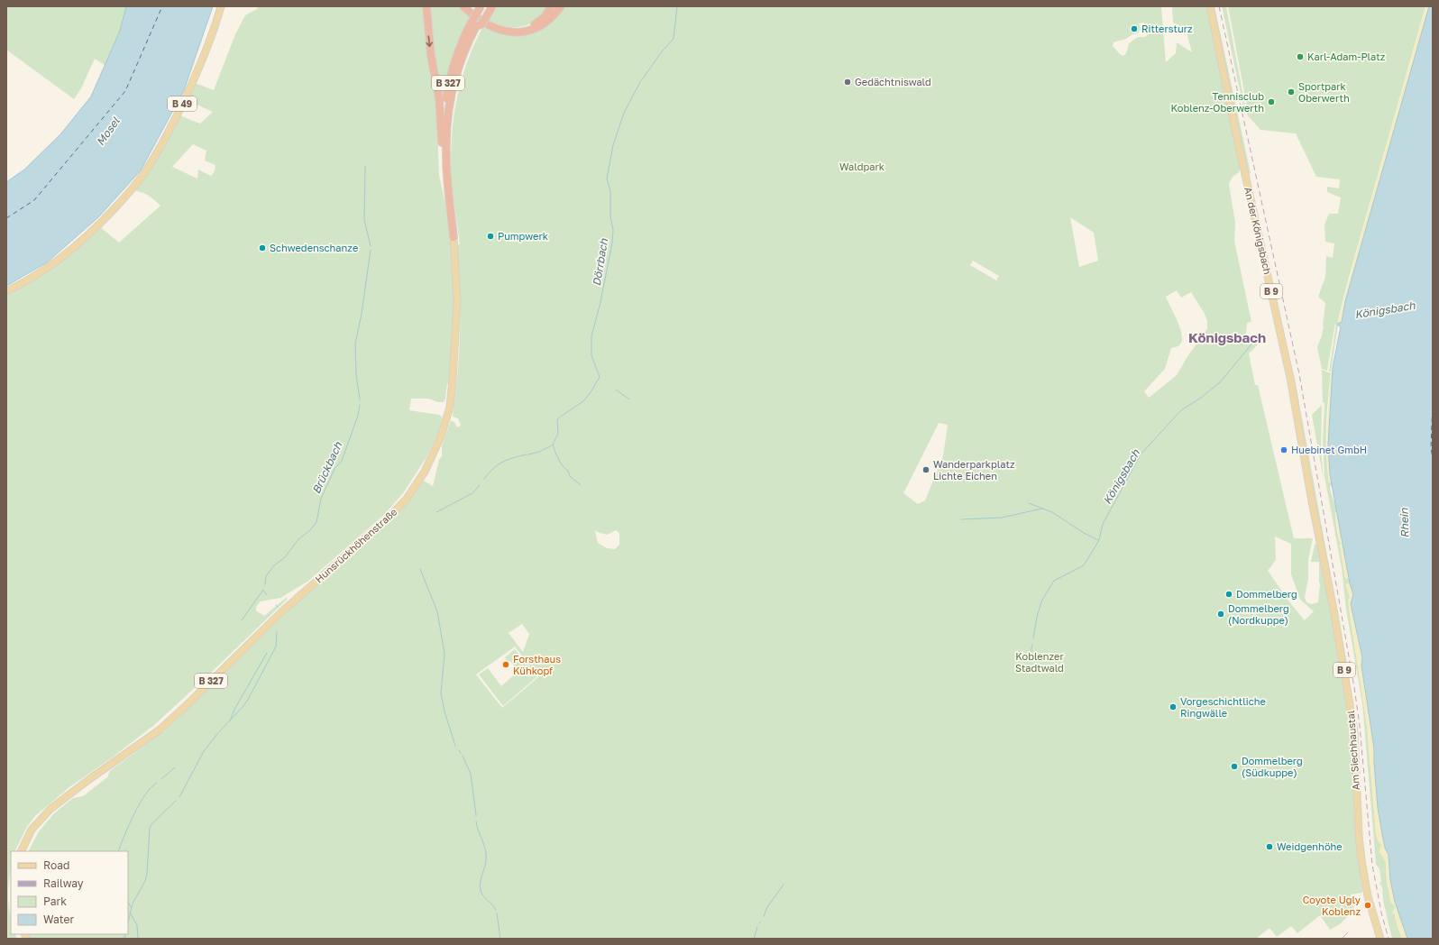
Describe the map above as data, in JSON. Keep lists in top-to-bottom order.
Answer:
{
  "streets": {
    "highway": ["B 327"],
    "main road": [
      "B 49",
      "An der Königsbach",
      "B 9",
      "Hunsrückhöhenstraße",
      "Am Siechhaustal"
    ]
  },
  "crossings": [
    ["B 327", "Hunsrückhöhenstraße"],
    ["An der Königsbach", "Am Siechhaustal"]
  ],
  "districts": ["Königsbach"],
  "water": [
    "Mosel",
    "Dörrbach",
    "Königsbach",
    "Brückbach",
    "Rhein"
  ],
  "parks": ["Waldpark", "Koblenzer Stadtwald"],
  "places": [
    "Rittersturz",
    "Karl-Adam-Platz",
    "Gedächtniswald",
    "Sportpark Oberwerth",
    "Tennisclub Koblenz-Oberwerth",
    "Pumpwerk",
    "Schwedenschanze",
    "Huebinet GmbH",
    "Wanderparkplatz Lichte Eichen",
    "Dommelberg",
    "Dommelberg (Nordkuppe)",
    "Forsthaus Kühkopf",
    "Vorgeschichtliche Ringwälle",
    "Dommelberg (Südkuppe)",
    "Weidgenhöhe",
    "Coyote Ugly Koblenz"
  ],
  "legend": [
    "Road",
    "Railway",
    "Park",
    "Water"
  ]
}
